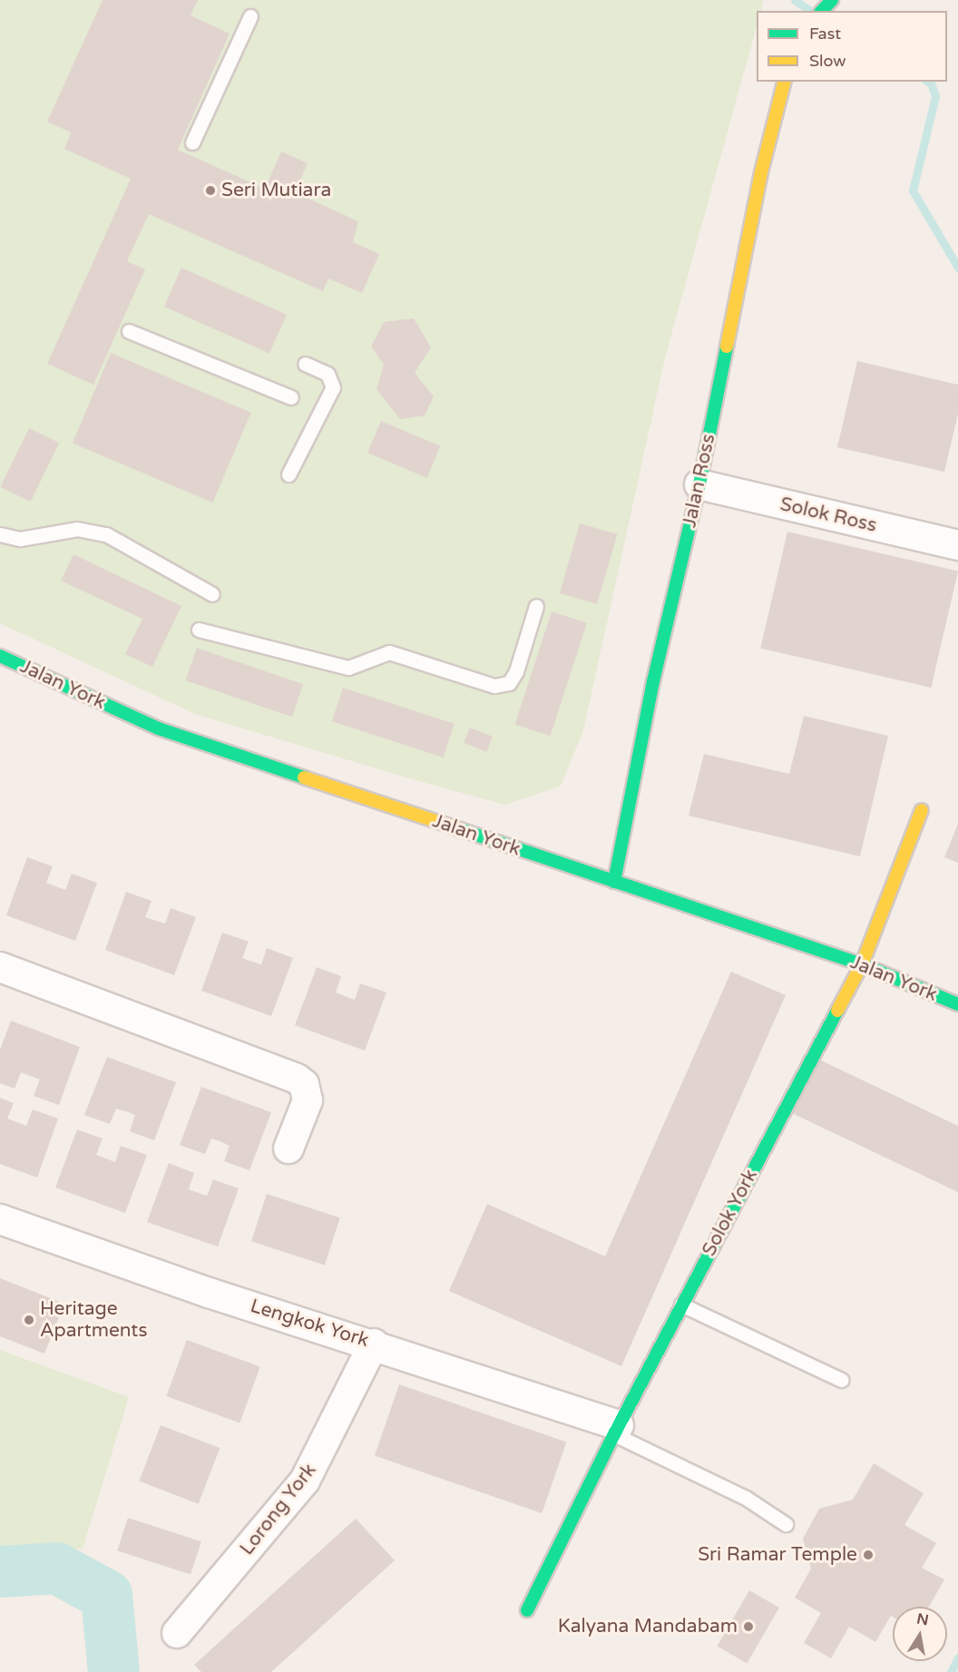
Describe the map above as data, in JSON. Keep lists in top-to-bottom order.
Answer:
{
  "streets": {
    "street": [
      "Jalan Ross",
      "Solok Ross",
      "Jalan York",
      "Solok York",
      "Lengkok York",
      "Lorong York"
    ]
  },
  "crossings": [
    ["Jalan Ross", "Solok Ross"],
    ["Jalan Ross", "Jalan York"],
    ["Jalan York", "Solok York"],
    ["Solok York", "Lengkok York"],
    ["Lengkok York", "Lorong York"]
  ],
  "places": [
    "Seri Mutiara",
    "Heritage Apartments",
    "Sri Ramar Temple",
    "Kalyana Mandabam"
  ],
  "legend": ["Fast", "Slow"],
  "north": "top"
}
